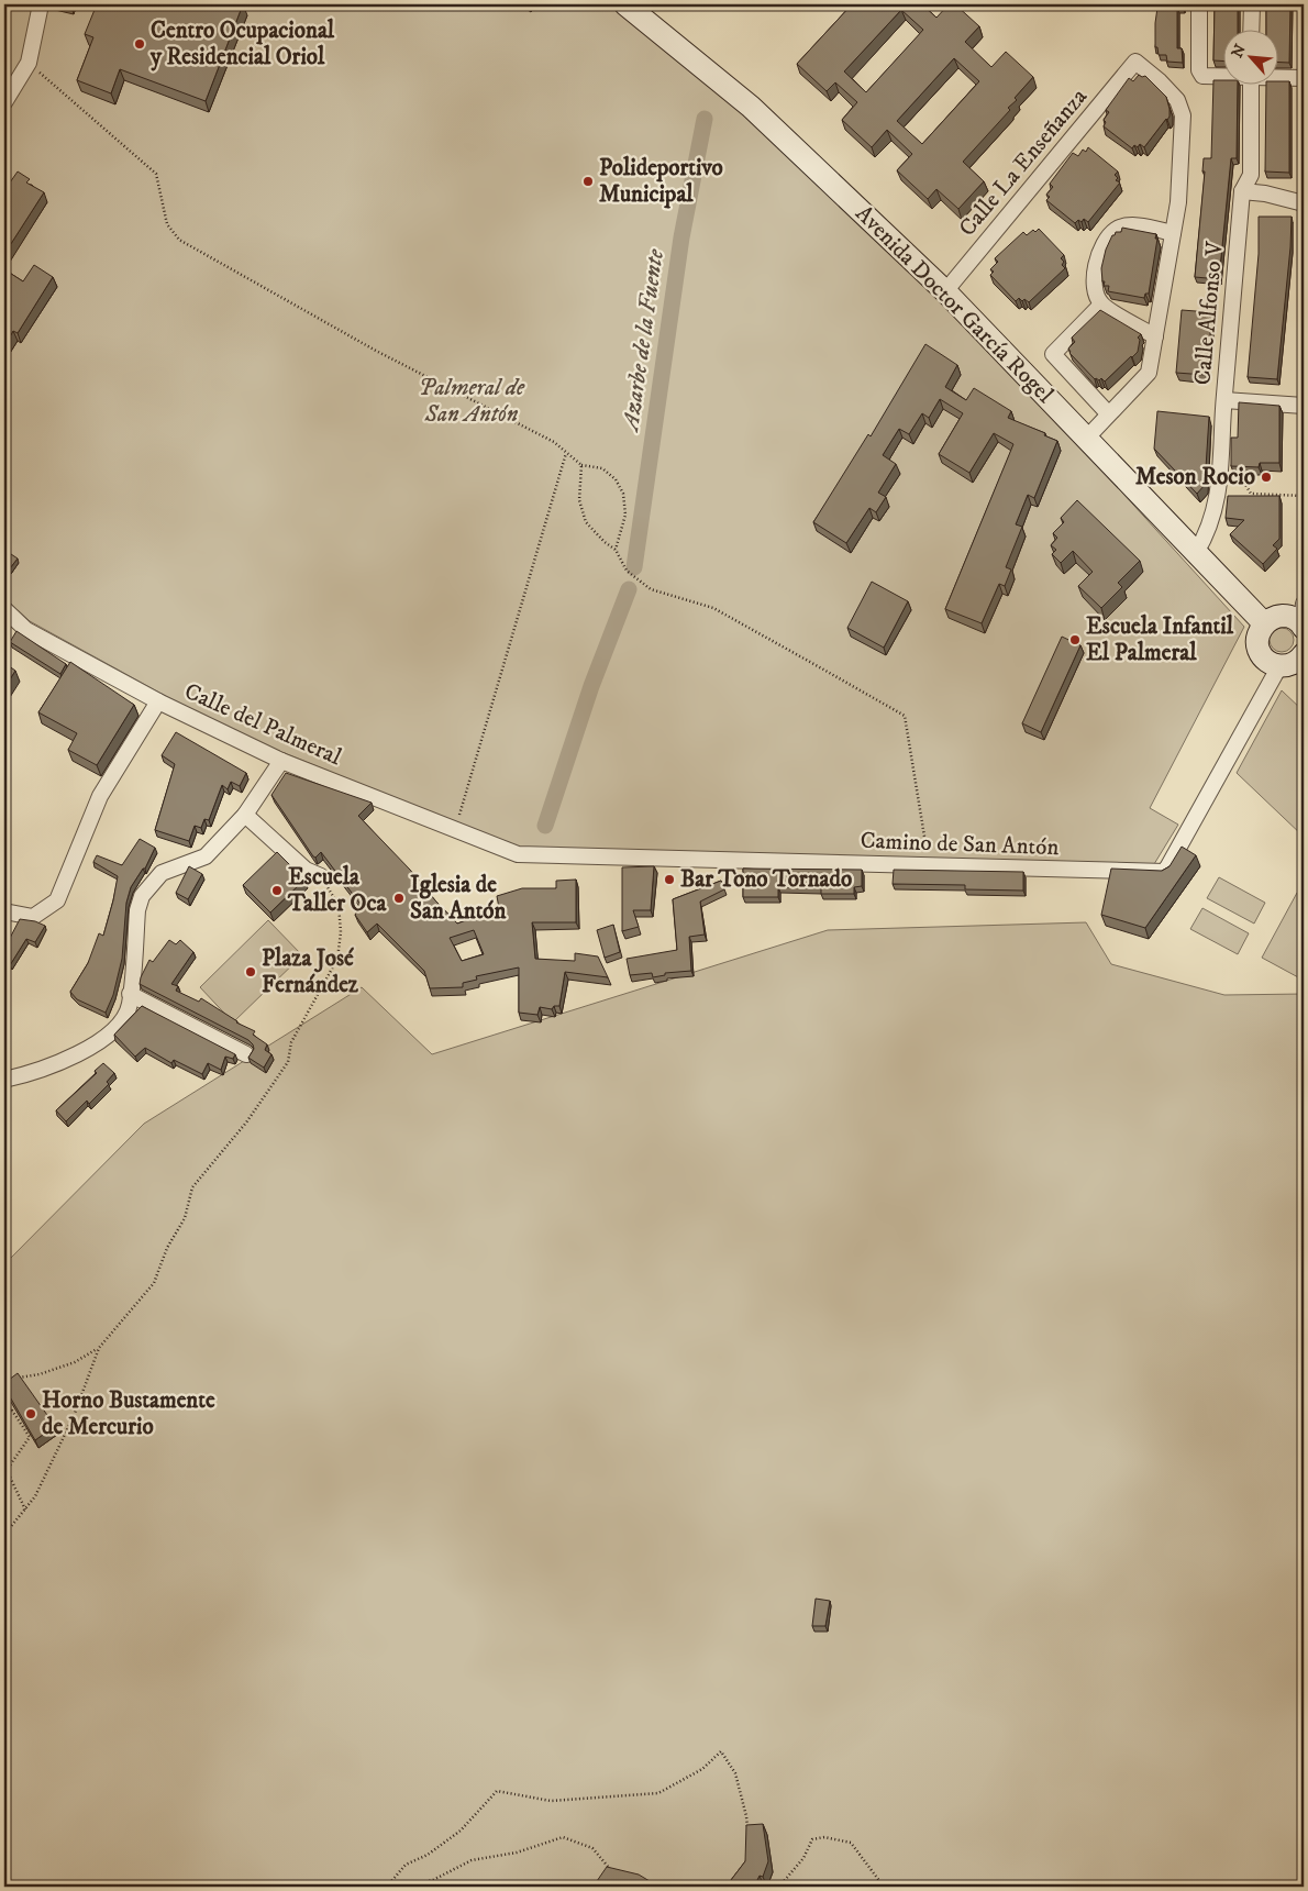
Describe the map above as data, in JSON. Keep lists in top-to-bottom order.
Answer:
{
  "streets": {
    "street": [
      "Calle La Enseñanza",
      "Avenida Doctor García Rogel",
      "Calle Alfonso V",
      "Calle del Palmeral",
      "Camino de San Antón"
    ]
  },
  "crossings": [
    ["Calle La Enseñanza", "Avenida Doctor García Rogel"],
    ["Avenida Doctor García Rogel", "Calle Alfonso V"],
    ["Calle del Palmeral", "Camino de San Antón"]
  ],
  "water": ["Azarbe de la Fuente"],
  "parks": ["Palmeral de San Antón"],
  "places": [
    "Centro Ocupacional y Residencial Oriol",
    "Polideportivo Municipal",
    "Meson Rocio",
    "Escuela Infantil El Palmeral",
    "Bar Tono Tornado",
    "Escuela Taller Oca",
    "Iglesia de San Antón",
    "Plaza José Fernández",
    "Horno Bustamente de Mercurio"
  ],
  "north": "top left"
}
